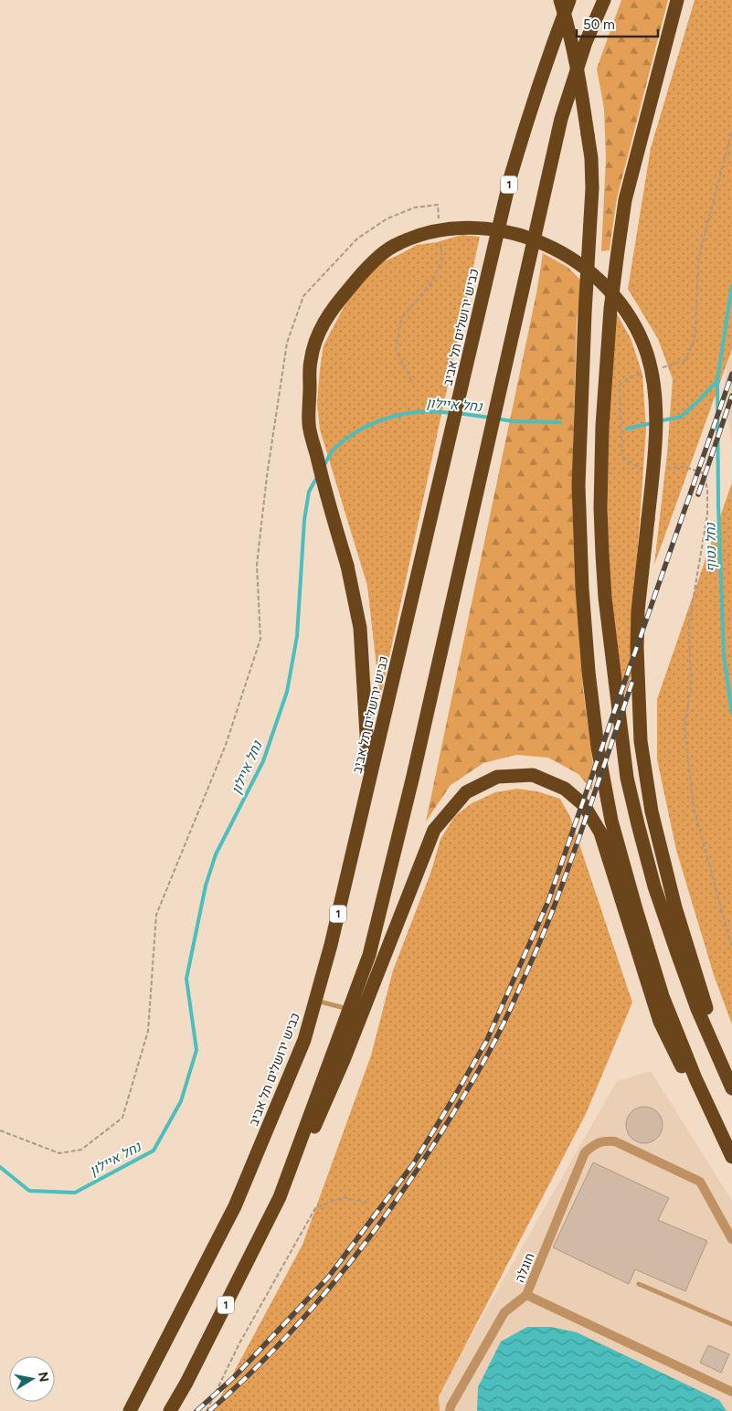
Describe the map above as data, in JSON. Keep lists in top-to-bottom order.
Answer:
{
  "streets": {
    "highway": ["1", "כביש ירושלים תל אביב"],
    "street": ["חוגלה"]
  },
  "water": ["נחל איילון", "נחל נטוף"],
  "scale_bar": "50 m",
  "north": "right"
}
